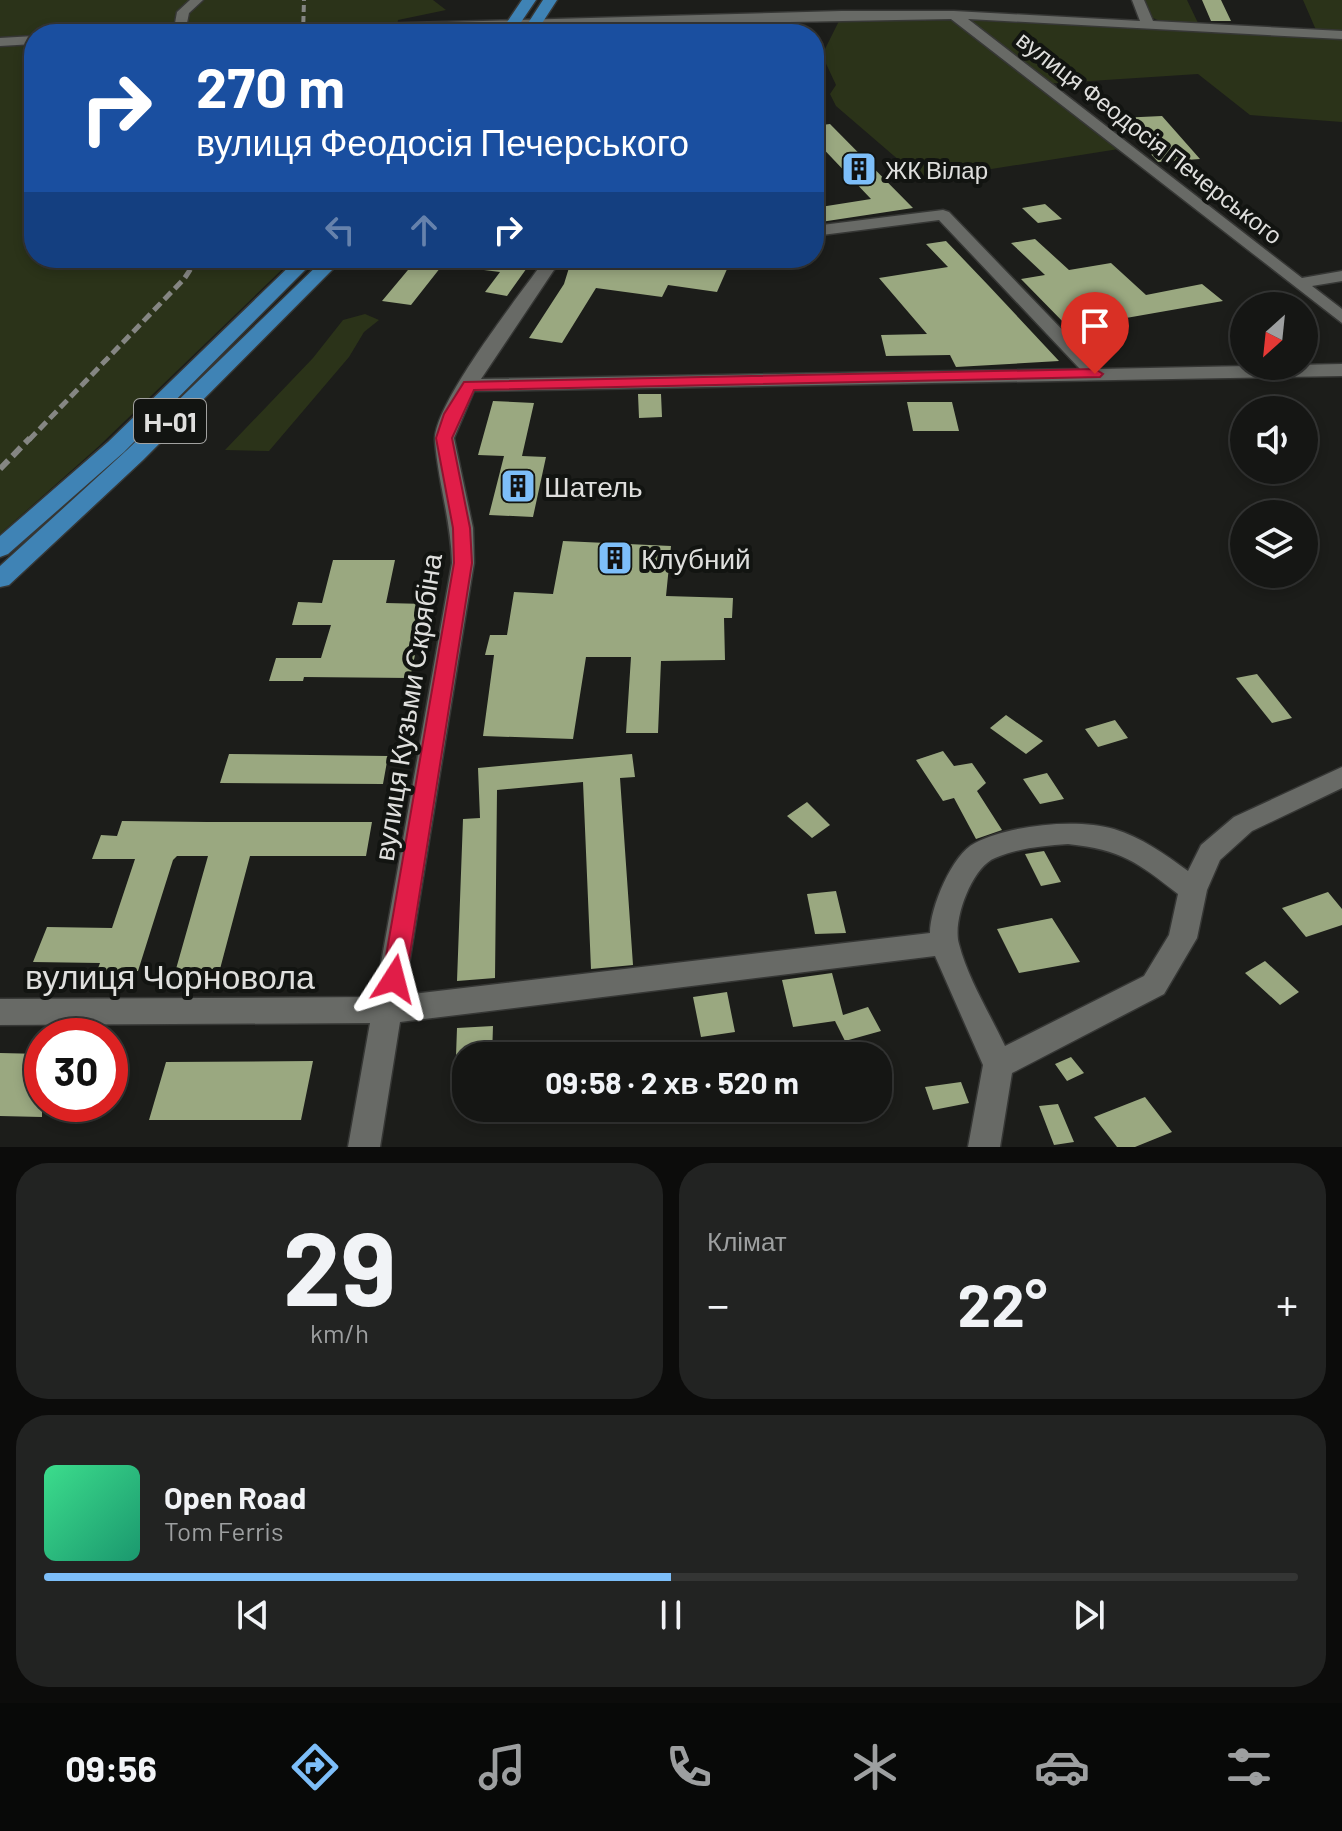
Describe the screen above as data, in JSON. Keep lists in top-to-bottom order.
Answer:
{
  "streets": {
    "main road": ["Н-01"],
    "street": ["вулиця Феодосія Печерського", "вулиця Кузьми Скрябіна", "вулиця Чорновола"]
  },
  "crossings": [
    ["вулиця Кузьми Скрябіна", "вулиця Чорновола"]
  ],
  "places": {
    "building": ["ЖК Вілар", "Шатель", "Клубний"]
  },
  "north": "bottom left",
  "page": {
    "turn": ["270 m", "вулиця Феодосія Печерського"],
    "limit": "30",
    "trip": "09:58 · 2 хв · 520 m",
    "tile": [
      ["29", "km/h"],
      "Клімат"
    ],
    "heat": ["−", "22°", "+"],
    "song": ["Open Road", "Tom Ferris"],
    "tabs": "09:56"
  }
}
